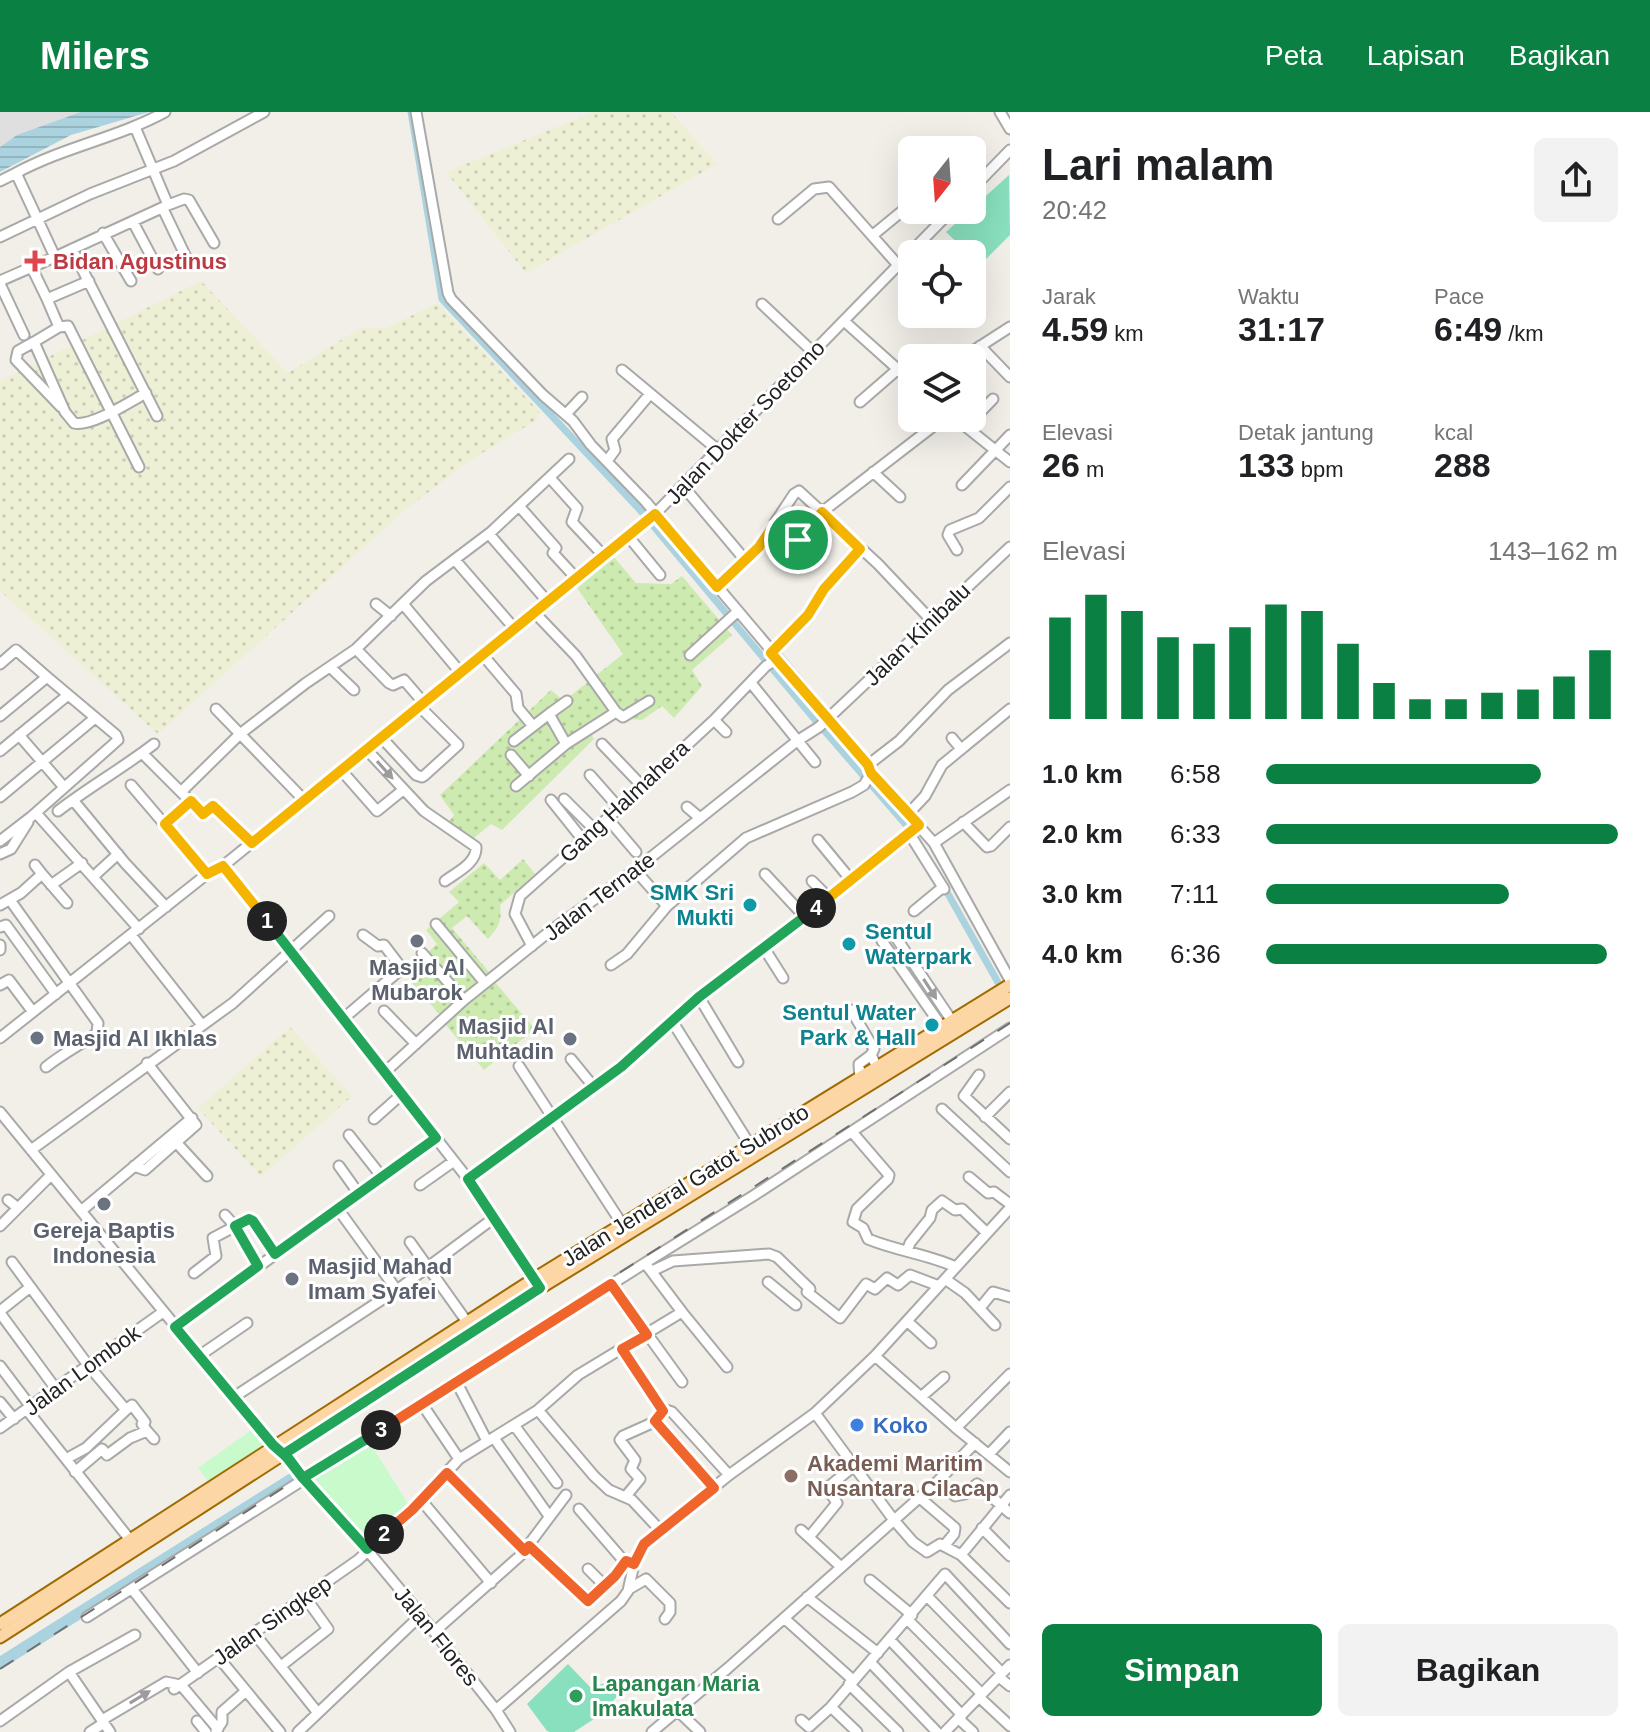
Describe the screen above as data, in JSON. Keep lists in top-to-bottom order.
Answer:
{
  "streets": {
    "main road": ["Jalan Jenderal Gatot Subroto"],
    "street": [
      "Jalan Dokter Soetomo",
      "Jalan Kinibalu",
      "Gang Halmahera",
      "Jalan Ternate",
      "Jalan Lombok",
      "Jalan Singkep",
      "Jalan Flores"
    ]
  },
  "crossings": [
    ["Jalan Kinibalu", "Jalan Ternate"],
    ["Gang Halmahera", "Jalan Ternate"],
    ["Jalan Jenderal Gatot Subroto", "Jalan Flores"],
    ["Jalan Lombok", "Jalan Flores"],
    ["Jalan Singkep", "Jalan Flores"]
  ],
  "places": {
    "health": ["Bidan Agustinus"],
    "other": [
      "SMK Sri Mukti",
      "Masjid Al Mubarok",
      "Sentul Waterpark",
      "Sentul Water Park & Hall",
      "Masjid Al Ikhlas",
      "Masjid Al Muhtadin",
      "Gereja Baptis Indonesia",
      "Masjid Mahad Imam Syafei",
      "Koko",
      "Akademi Maritim Nusantara Cilacap",
      "Lapangan Maria Imakulata"
    ]
  },
  "north": "bottom",
  "page": {
    "header": "Milers",
    "nav": ["Peta", "Lapisan", "Bagikan"],
    "heading": ["Lari malam", "20:42"],
    "stats": [
      ["Jarak", "4.59 km"],
      ["Waktu", "31:17"],
      ["Pace", "6:49 /km"],
      ["Elevasi", "26 m"],
      ["Detak jantung", "133 bpm"],
      ["kcal", "288"]
    ],
    "chart": ["Elevasi", "143–162 m"],
    "list": [
      {
        "name": "1.0 km",
        "note": "6:58"
      },
      {
        "name": "2.0 km",
        "note": "6:33"
      },
      {
        "name": "3.0 km",
        "note": "7:11"
      },
      {
        "name": "4.0 km",
        "note": "6:36"
      }
    ],
    "pins": [
      "4",
      "1",
      "3",
      "2"
    ],
    "buttons": ["Simpan", "Bagikan"]
  }
}
